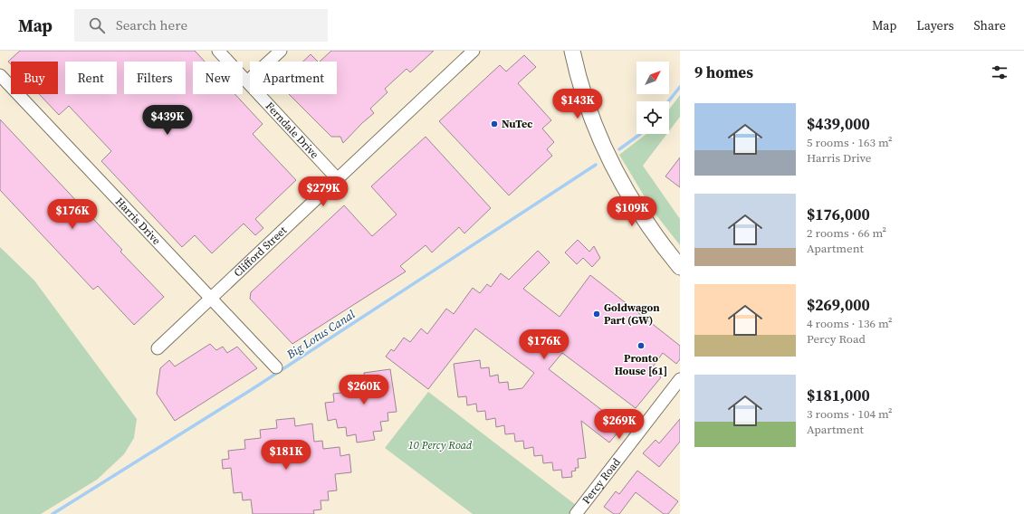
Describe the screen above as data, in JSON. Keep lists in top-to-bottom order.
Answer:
{
  "streets": {
    "street": [
      "Ferndale Drive",
      "Harris Drive",
      "Clifford Street",
      "Percy Road"
    ]
  },
  "crossings": [
    ["Ferndale Drive", "Clifford Street"],
    ["Harris Drive", "Clifford Street"]
  ],
  "water": ["Big Lotus Canal"],
  "parks": ["10 Percy Road"],
  "places": ["NuTec", "Goldwagon Part (GW)", "Pronto House [61]"],
  "north": "top right",
  "page": {
    "header": "Map",
    "search": "Search here",
    "nav": ["Map", "Layers", "Share"],
    "heading": "9 homes",
    "chip": [
      "Buy",
      "Rent",
      "Filters",
      "New",
      "Apartment"
    ],
    "price": [
      "$143K",
      "$439K",
      "$279K",
      "$109K",
      "$176K",
      "$176K",
      "$260K",
      "$269K",
      "$181K"
    ],
    "list": [
      {
        "name": "$439,000",
        "note": "5 rooms · 163 m² · Harris Drive"
      },
      {
        "name": "$176,000",
        "note": "2 rooms · 66 m² · Apartment"
      },
      {
        "name": "$269,000",
        "note": "4 rooms · 136 m² · Percy Road"
      },
      {
        "name": "$181,000",
        "note": "3 rooms · 104 m² · Apartment"
      }
    ]
  }
}
